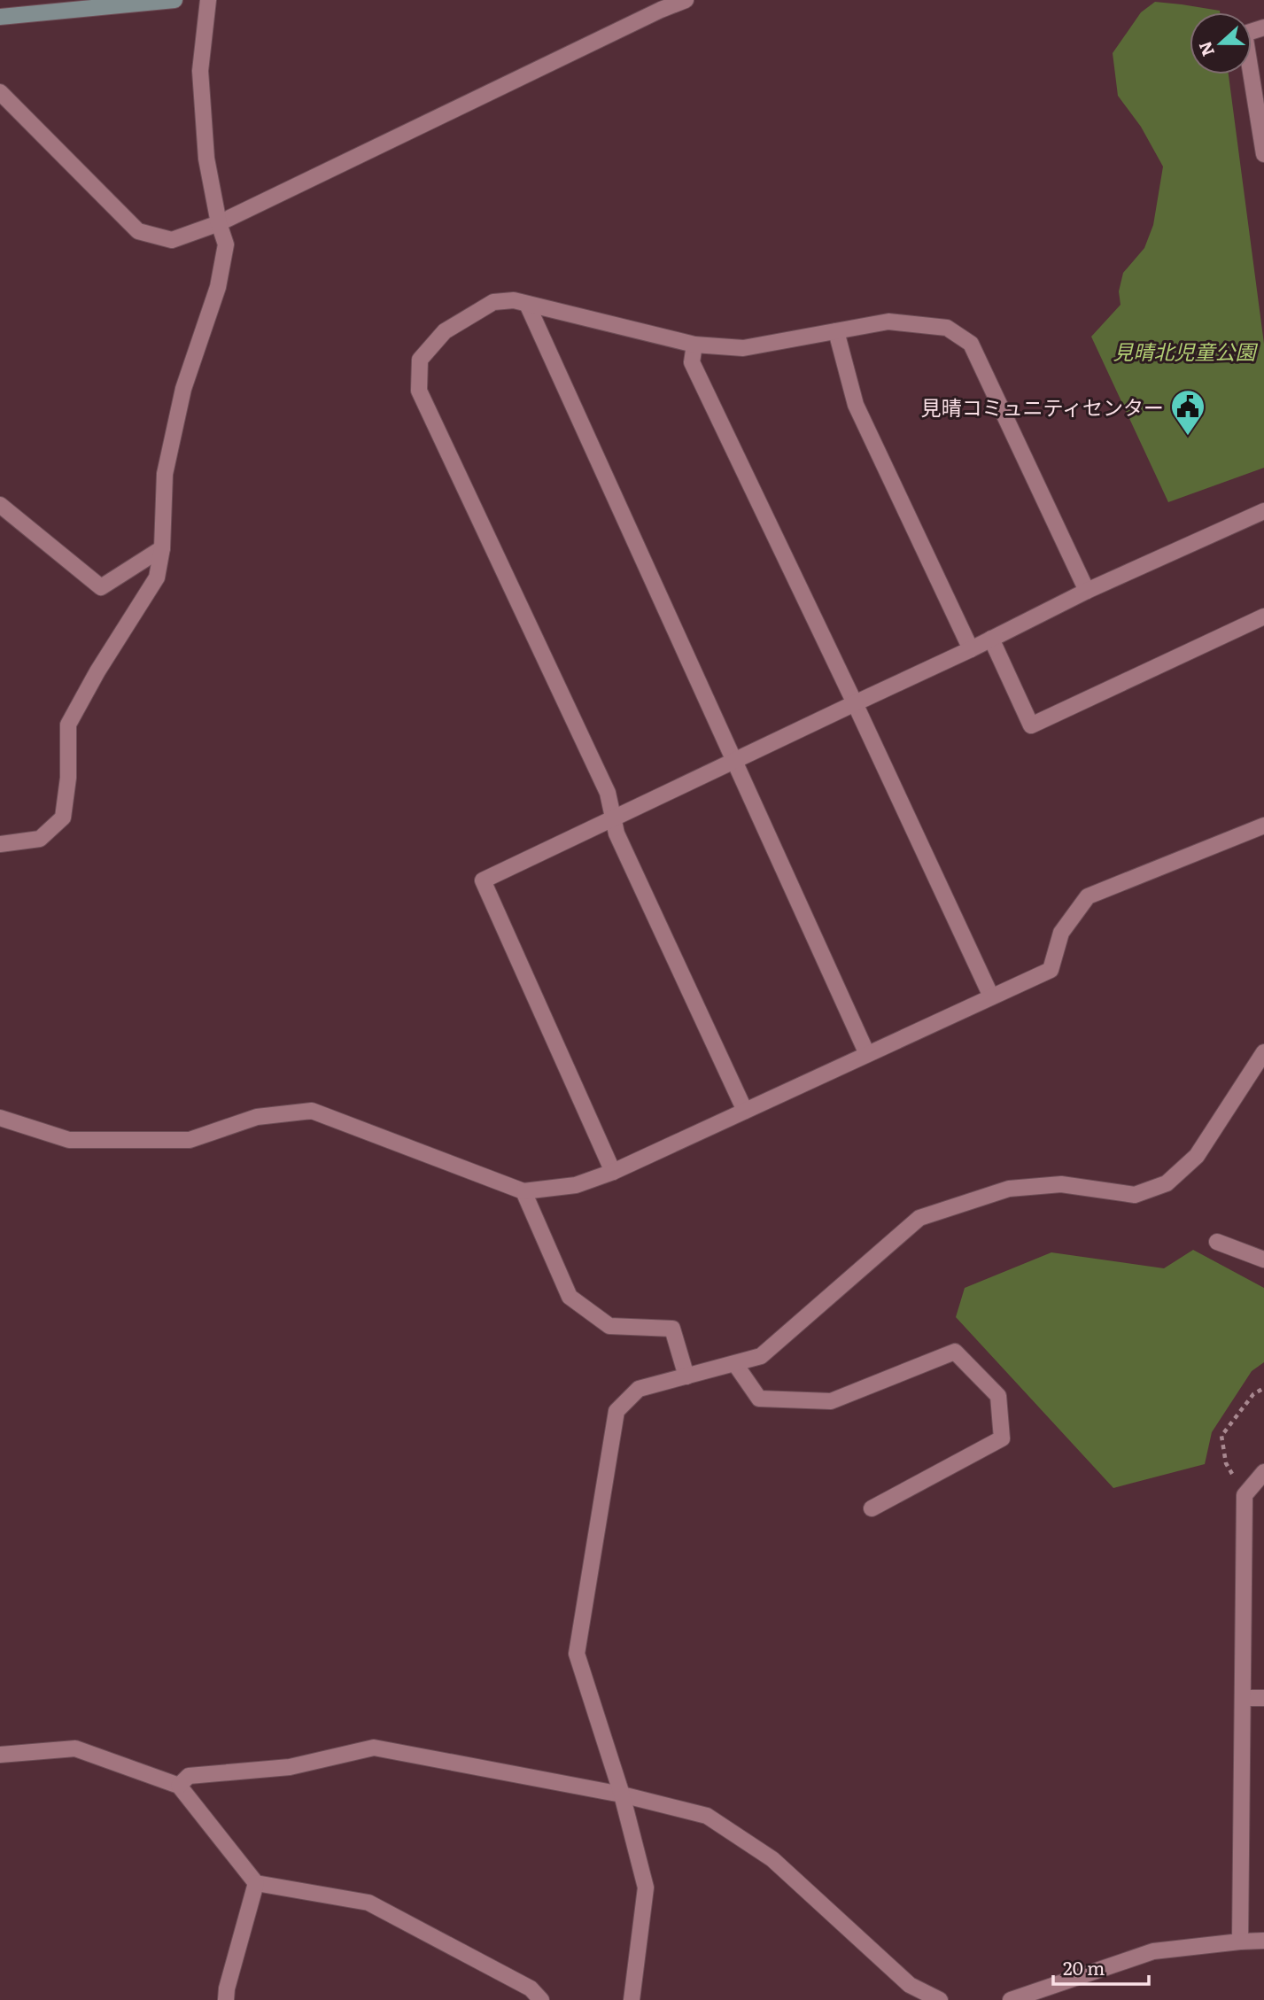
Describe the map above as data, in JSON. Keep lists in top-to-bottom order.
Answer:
{
  "parks": ["見晴北児童公園"],
  "places": {
    "public building": ["見晴コミュニティセンター"]
  },
  "scale_bar": "20 m",
  "north": "left"
}
